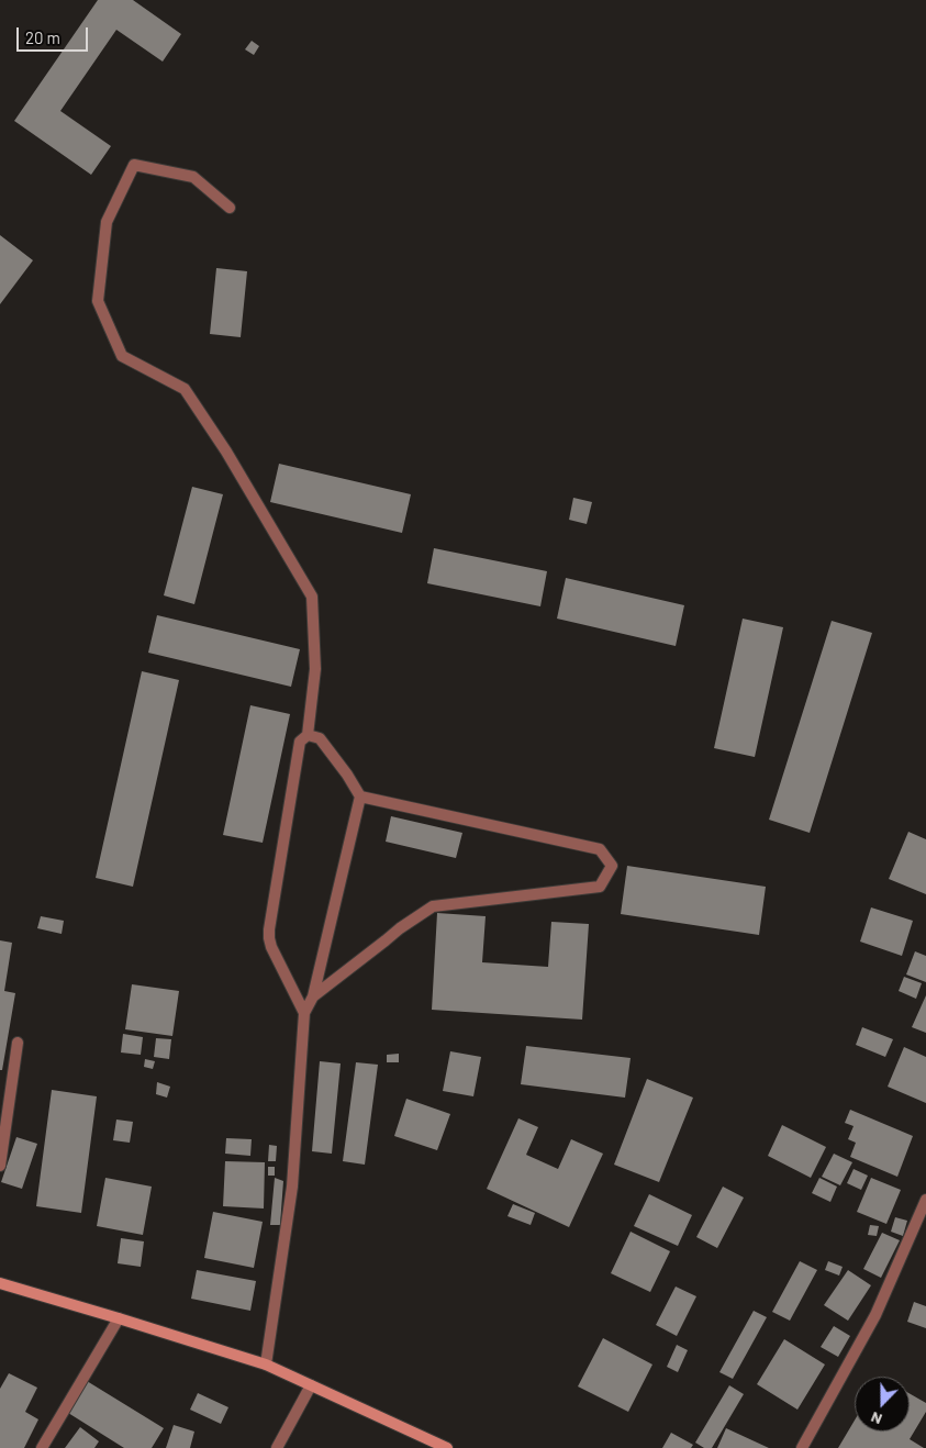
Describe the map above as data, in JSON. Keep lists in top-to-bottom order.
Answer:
{
  "scale_bar": "20 m",
  "north": "bottom"
}
